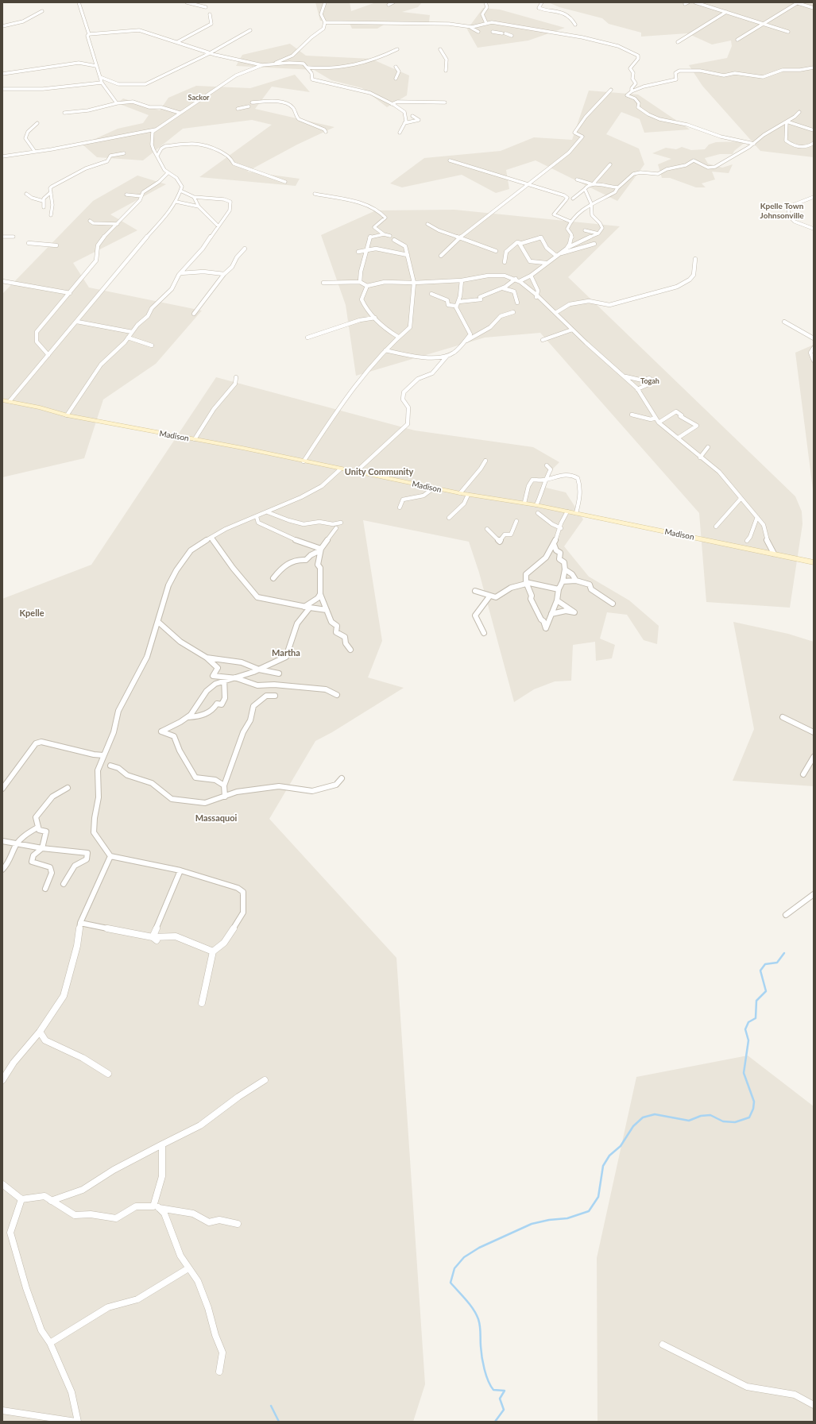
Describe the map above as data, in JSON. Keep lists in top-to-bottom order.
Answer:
{
  "streets": {
    "street": ["Madison"]
  },
  "districts": [
    "Sackor",
    "Kpelle Town Johnsonville",
    "Togah",
    "Unity Community",
    "Kpelle",
    "Martha",
    "Massaquoi"
  ]
}
